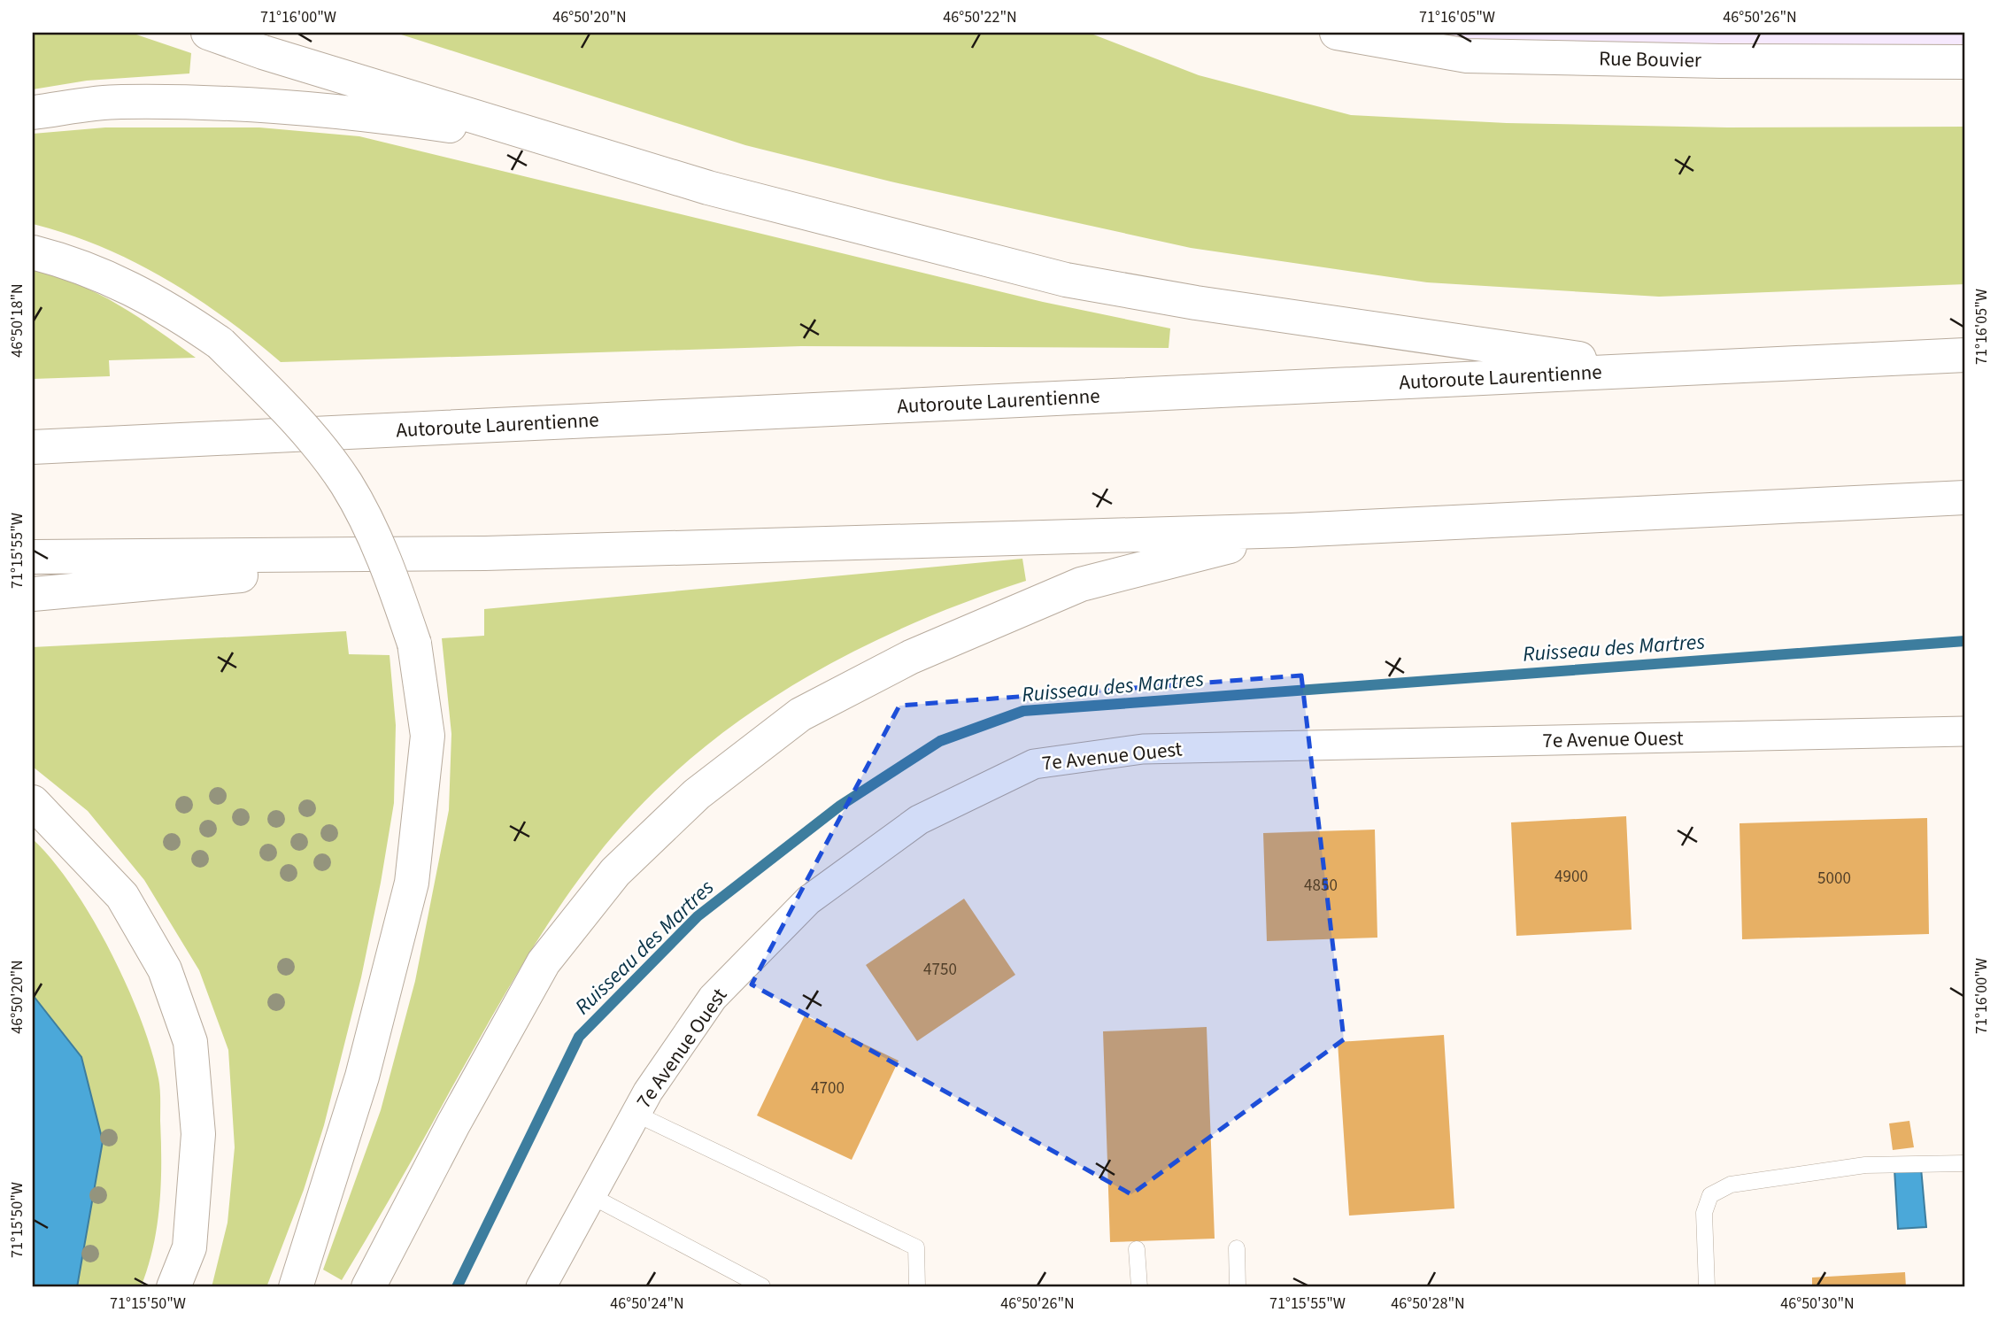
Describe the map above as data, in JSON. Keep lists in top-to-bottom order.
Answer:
{
  "streets": {
    "main road": ["Rue Bouvier", "Autoroute Laurentienne"],
    "street": ["7e Avenue Ouest"]
  },
  "water": ["Ruisseau des Martres"],
  "house_numbers": [
    "4900",
    "5000",
    "4850",
    "4750",
    "4700"
  ],
  "coordinates": [
    "71°16'00\"W",
    "46°50'20\"N",
    "46°50'22\"N",
    "71°16'05\"W",
    "46°50'26\"N",
    "46°50'18\"N",
    "71°15'55\"W",
    "71°15'50\"W",
    "46°50'24\"N",
    "46°50'28\"N",
    "46°50'30\"N"
  ]
}
